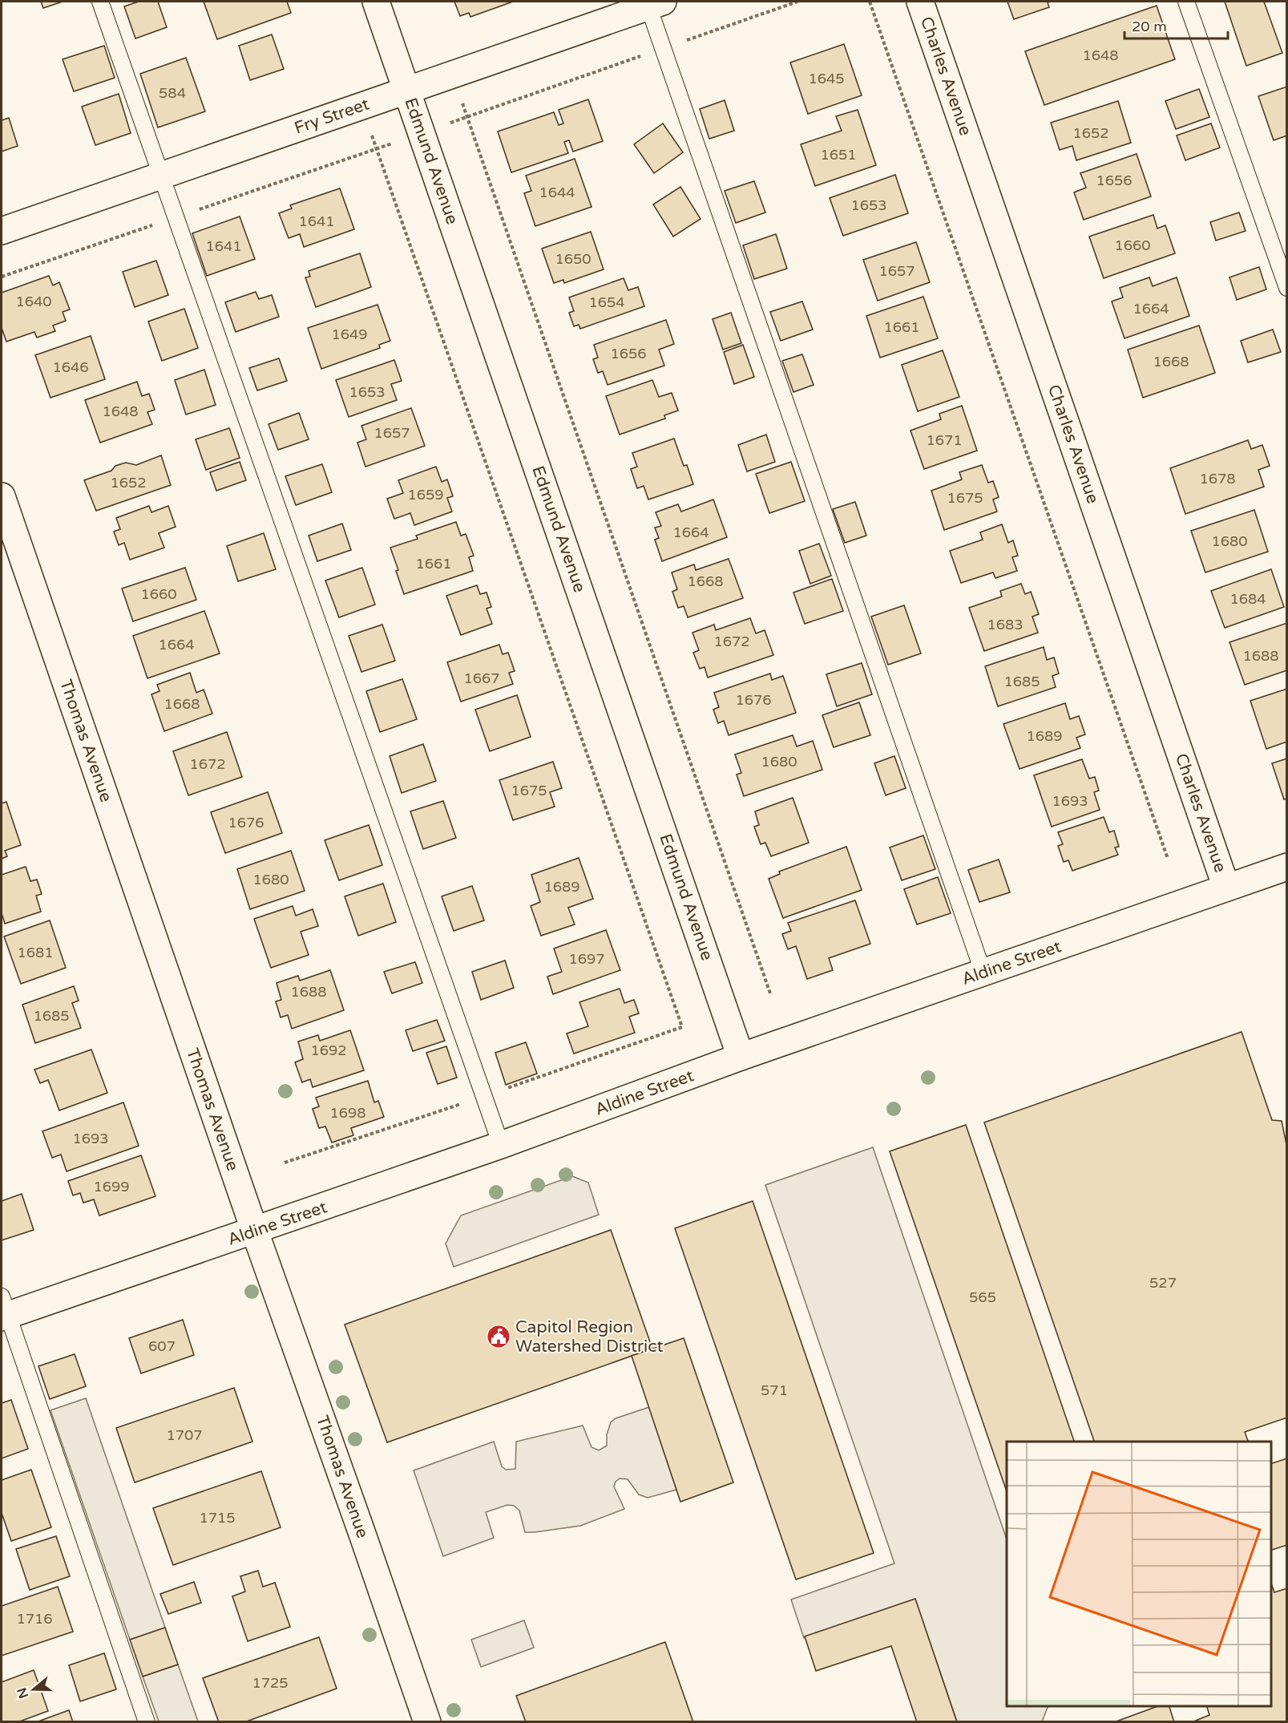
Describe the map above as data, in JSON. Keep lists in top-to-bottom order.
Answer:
{
  "streets": {
    "street": [
      "Charles Avenue",
      "Fry Street",
      "Edmund Avenue",
      "Thomas Avenue",
      "Aldine Street"
    ]
  },
  "crossings": [
    ["Charles Avenue", "Aldine Street"],
    ["Fry Street", "Edmund Avenue"],
    ["Edmund Avenue", "Aldine Street"],
    ["Thomas Avenue", "Aldine Street"]
  ],
  "places": {
    "public building": ["Capitol Region Watershed District"]
  },
  "house_numbers": [
    "1648",
    "1645",
    "584",
    "1652",
    "1651",
    "1656",
    "1644",
    "1653",
    "1641",
    "1660",
    "1641",
    "1650",
    "1657",
    "1640",
    "1654",
    "1664",
    "1661",
    "1649",
    "1656",
    "1668",
    "1646",
    "1653",
    "1648",
    "1657",
    "1671",
    "1678",
    "1652",
    "1659",
    "1675",
    "1664",
    "1680",
    "1661",
    "1668",
    "1660",
    "1684",
    "1683",
    "1672",
    "1664",
    "1688",
    "1667",
    "1685",
    "1676",
    "1668",
    "1689",
    "1680",
    "1672",
    "1675",
    "1693",
    "1676",
    "1680",
    "1689",
    "1681",
    "1697",
    "1688",
    "1685",
    "1692",
    "1698",
    "1693",
    "1699",
    "527",
    "565",
    "607",
    "571",
    "1707",
    "1715",
    "1716",
    "1725"
  ],
  "scale_bar": "20 m",
  "north": "left"
}
